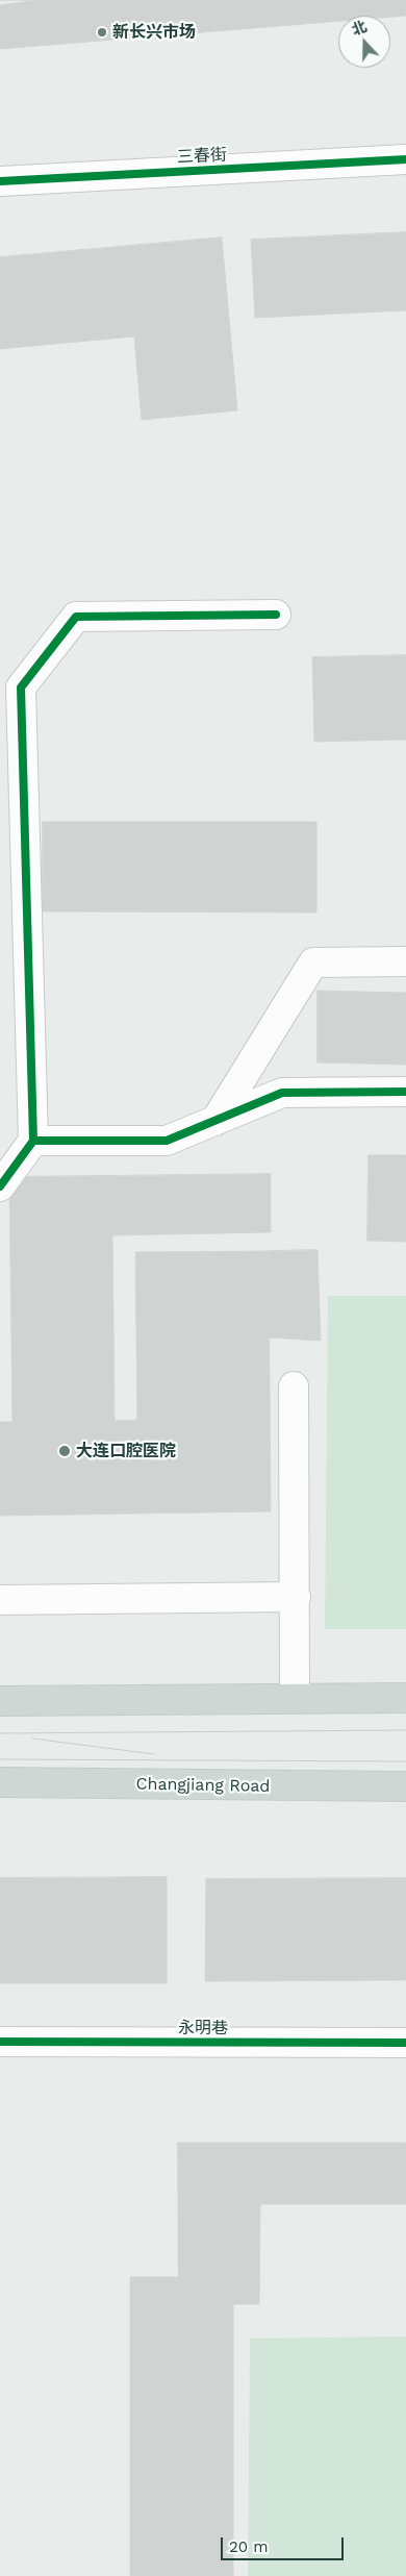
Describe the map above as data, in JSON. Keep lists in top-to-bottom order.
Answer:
{
  "streets": {
    "main road": ["Changjiang Road"],
    "street": ["三春街", "永明巷"]
  },
  "places": ["新长兴市场", "大连口腔医院"],
  "scale_bar": "20 m",
  "north": "top"
}
